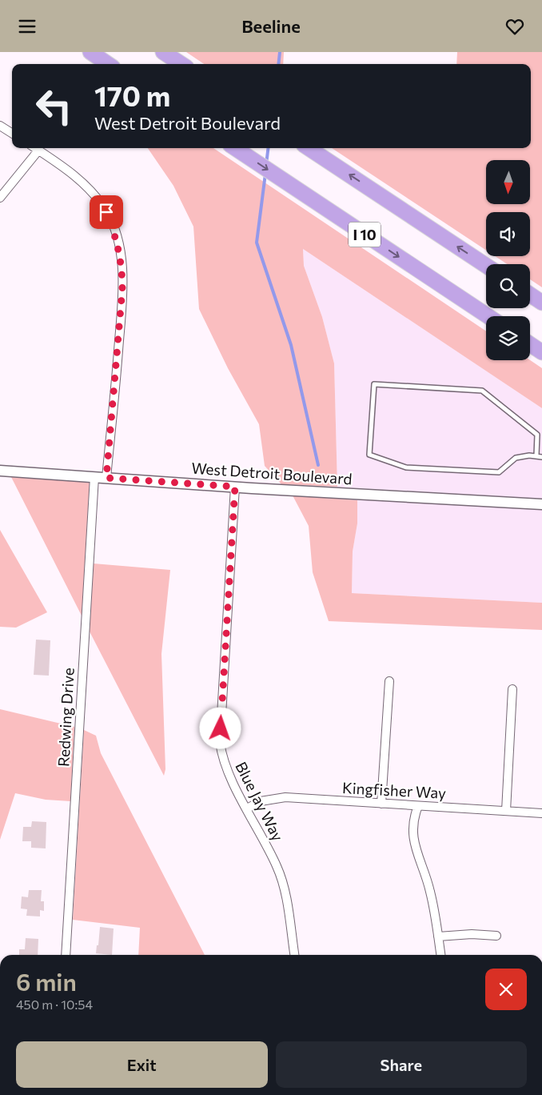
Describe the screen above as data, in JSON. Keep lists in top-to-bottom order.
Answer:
{
  "streets": {
    "highway": ["I 10"],
    "street": [
      "West Detroit Boulevard",
      "Redwing Drive",
      "Kingfisher Way",
      "Blue Jay Way"
    ]
  },
  "crossings": [
    ["West Detroit Boulevard", "Redwing Drive"],
    ["West Detroit Boulevard", "Blue Jay Way"],
    ["Kingfisher Way", "Blue Jay Way"]
  ],
  "north": "bottom",
  "page": {
    "header": "Beeline",
    "turn": ["170 m", "West Detroit Boulevard"],
    "heading": ["6 min", "450 m · 10:54"],
    "buttons": ["Exit", "Share"]
  }
}
